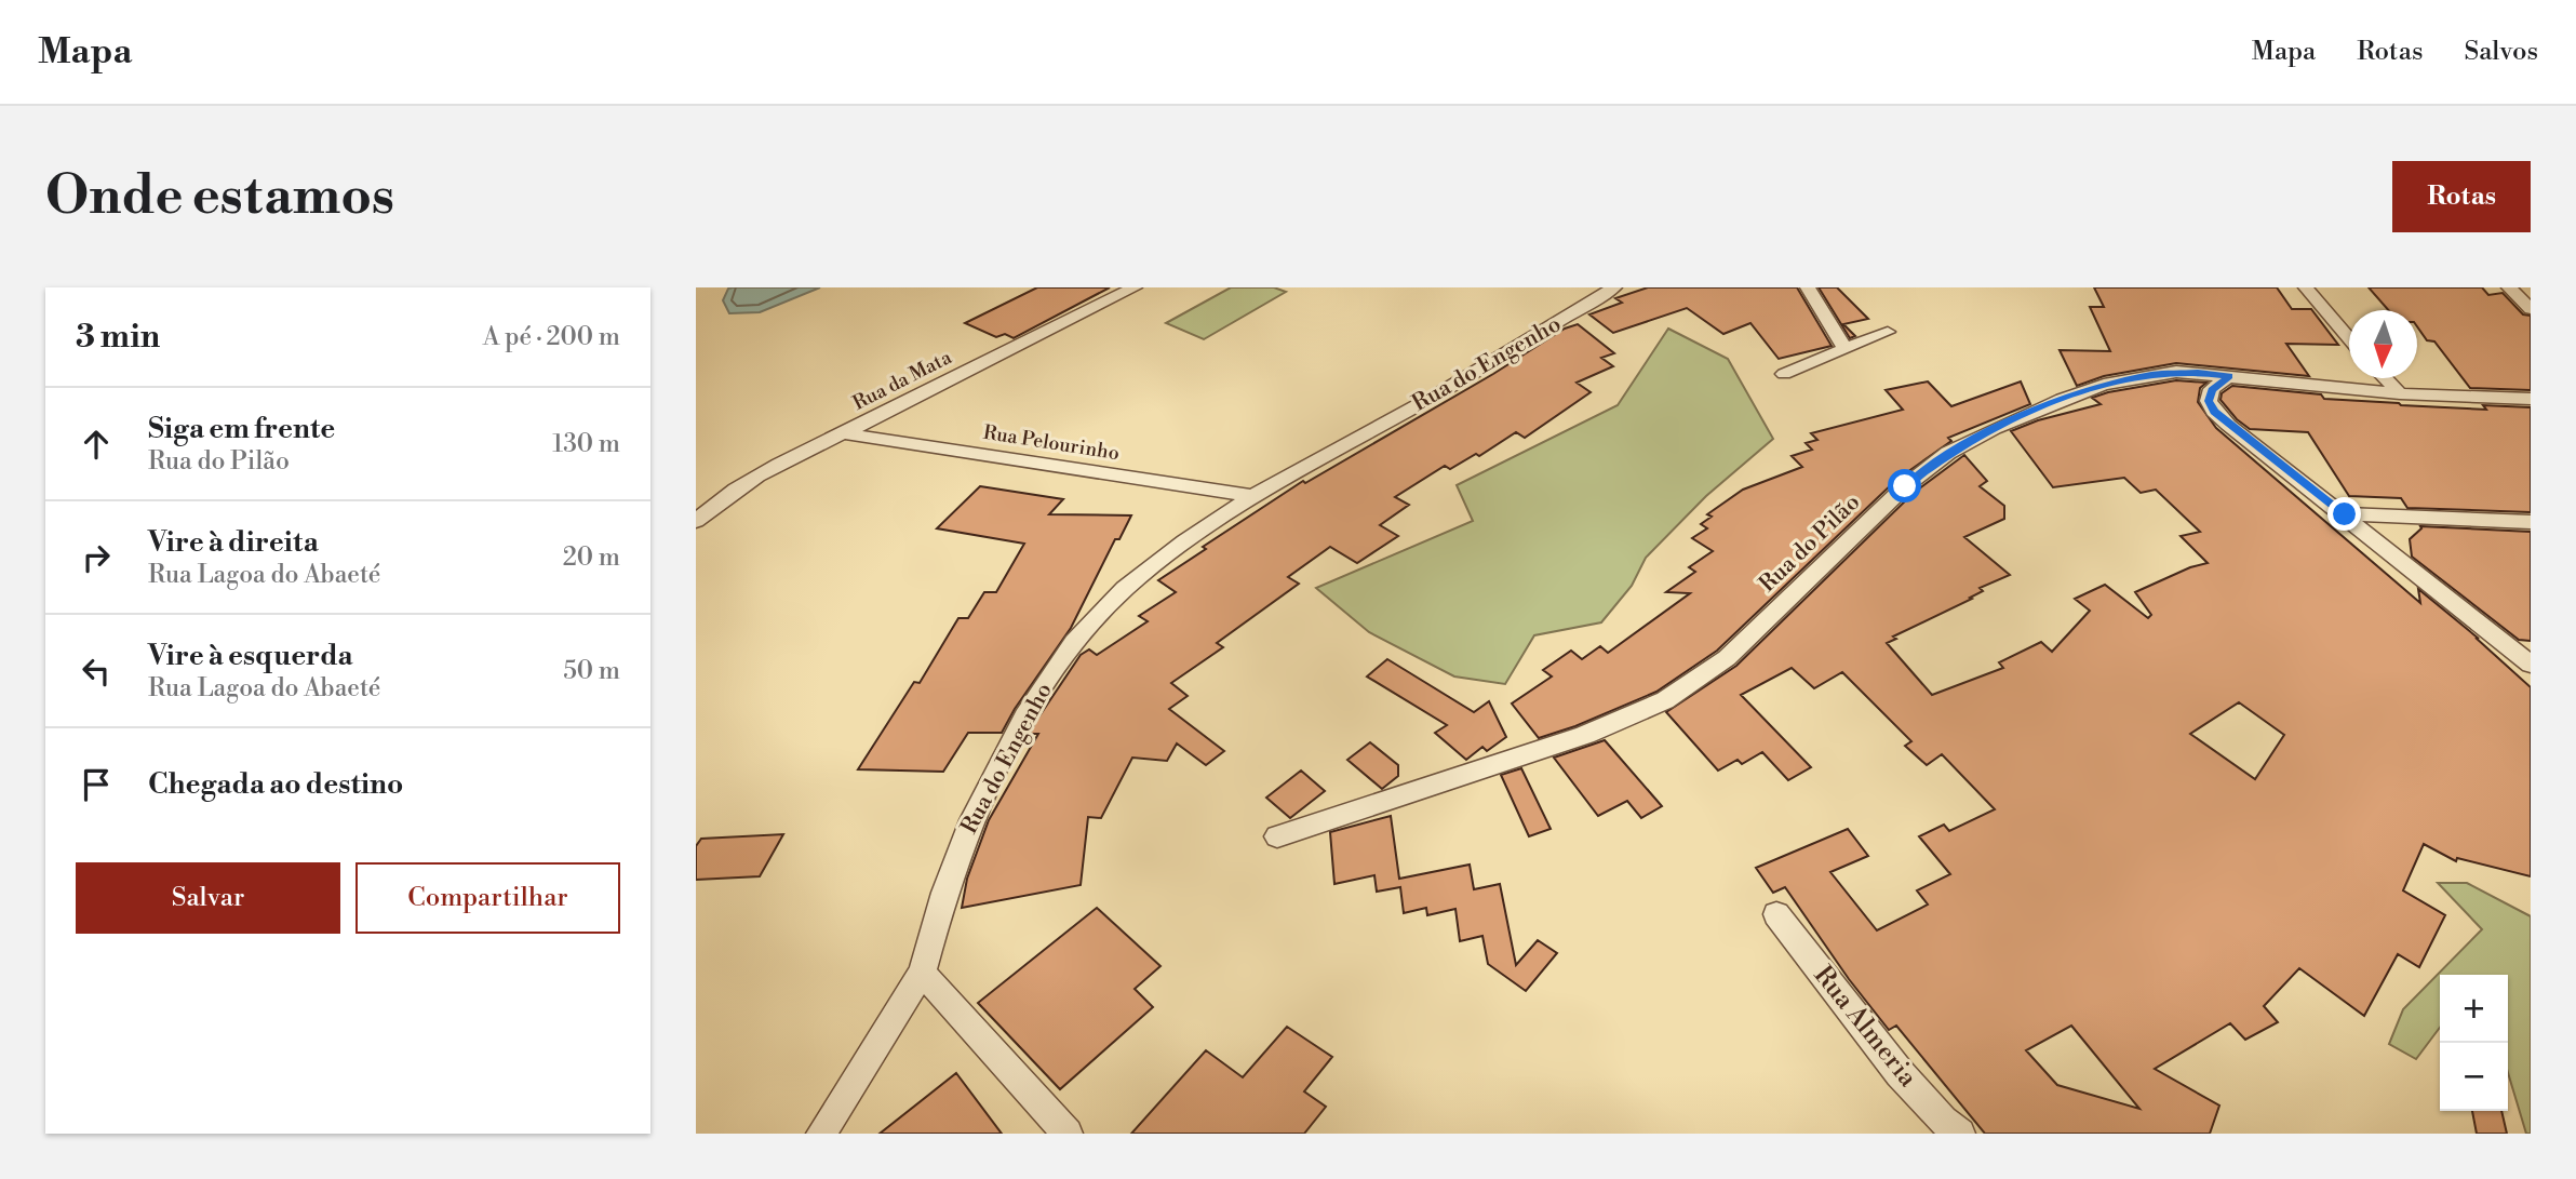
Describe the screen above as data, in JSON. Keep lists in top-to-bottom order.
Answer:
{
  "streets": {
    "street": [
      "Rua do Engenho",
      "Rua da Mata",
      "Rua Pelourinho",
      "Rua do Pilão",
      "Rua Almeria"
    ]
  },
  "crossings": [
    ["Rua do Engenho", "Rua Pelourinho"],
    ["Rua da Mata", "Rua Pelourinho"]
  ],
  "north": "bottom",
  "page": {
    "header": "Mapa",
    "nav": ["Mapa", "Rotas", "Salvos"],
    "buttons": [
      "Rotas",
      ["Salvar", "Compartilhar"]
    ],
    "title": "Onde estamos",
    "heading": ["3 min", "A pé · 200 m"],
    "list": [
      ["Siga em frente", "Rua do Pilão", "130 m"],
      ["Vire à direita", "Rua Lagoa do Abaeté", "20 m"],
      ["Vire à esquerda", "Rua Lagoa do Abaeté", "50 m"],
      "Chegada ao destino"
    ],
    "map_buttons": ["+", "−"]
  }
}
